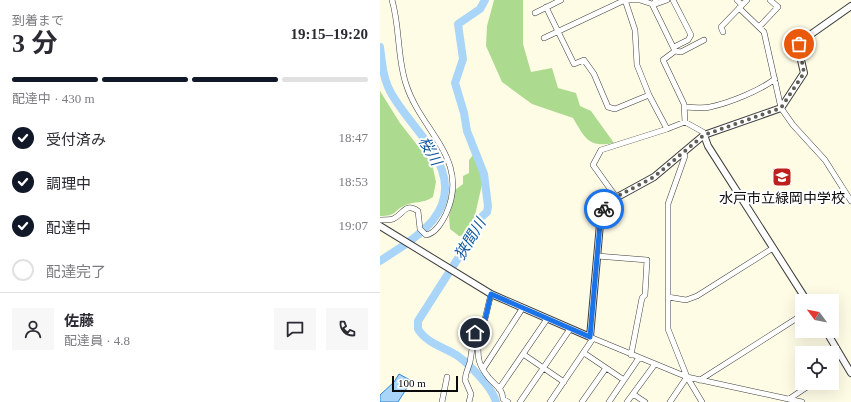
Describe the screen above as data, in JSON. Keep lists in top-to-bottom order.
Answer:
{
  "water": ["桜川", "狭間川"],
  "places": {
    "school or university": ["水戸市立緑岡中学校"]
  },
  "scale_bar": "100 m",
  "north": "top left",
  "page": {
    "heading": ["3 分", "到着まで", "19:15–19:20"],
    "panel": ["佐藤", "配達員 · 4.8"],
    "bar": "配達中 · 430 m",
    "list": [
      ["受付済み", "18:47"],
      ["調理中", "18:53"],
      ["配達中", "19:07"],
      "配達完了"
    ],
    "scale": "100 m"
  }
}
